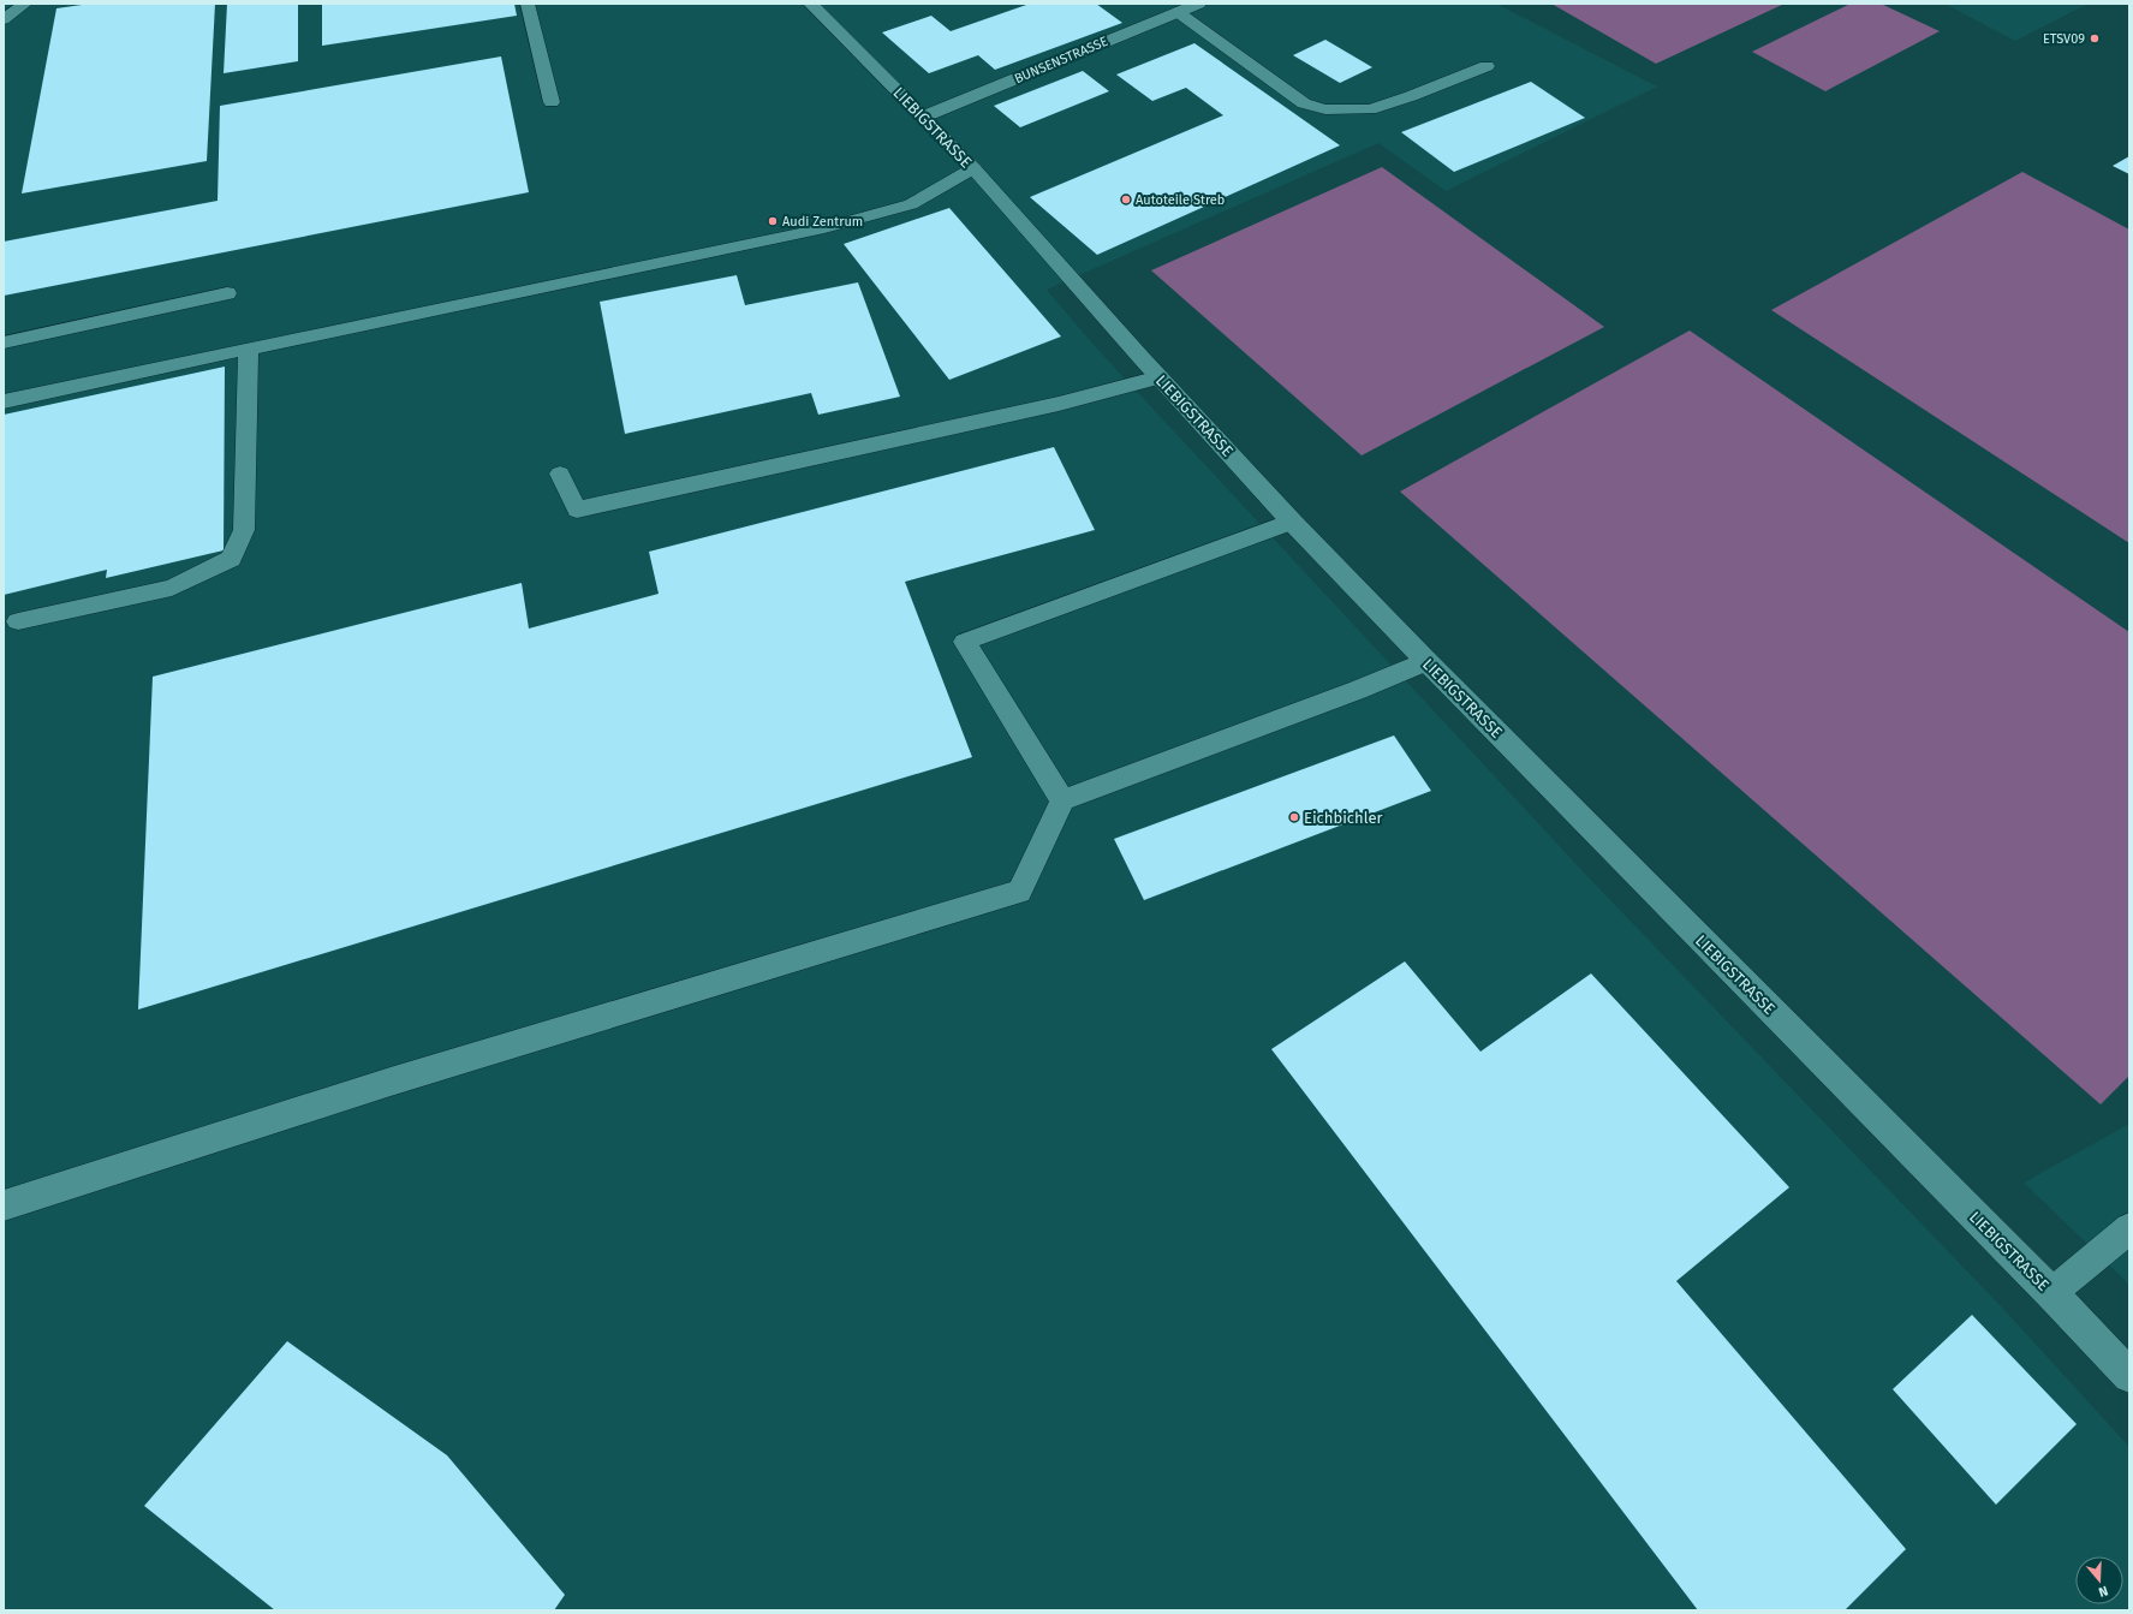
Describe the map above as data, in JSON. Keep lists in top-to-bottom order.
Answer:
{
  "streets": {
    "street": ["BUNSENSTRASSE", "LIEBIGSTRASSE"]
  },
  "crossings": [
    ["BUNSENSTRASSE", "LIEBIGSTRASSE"]
  ],
  "places": [
    "ETSV09",
    "Autoteile Streb",
    "Audi Zentrum",
    "Eichbichler"
  ],
  "north": "bottom"
}
